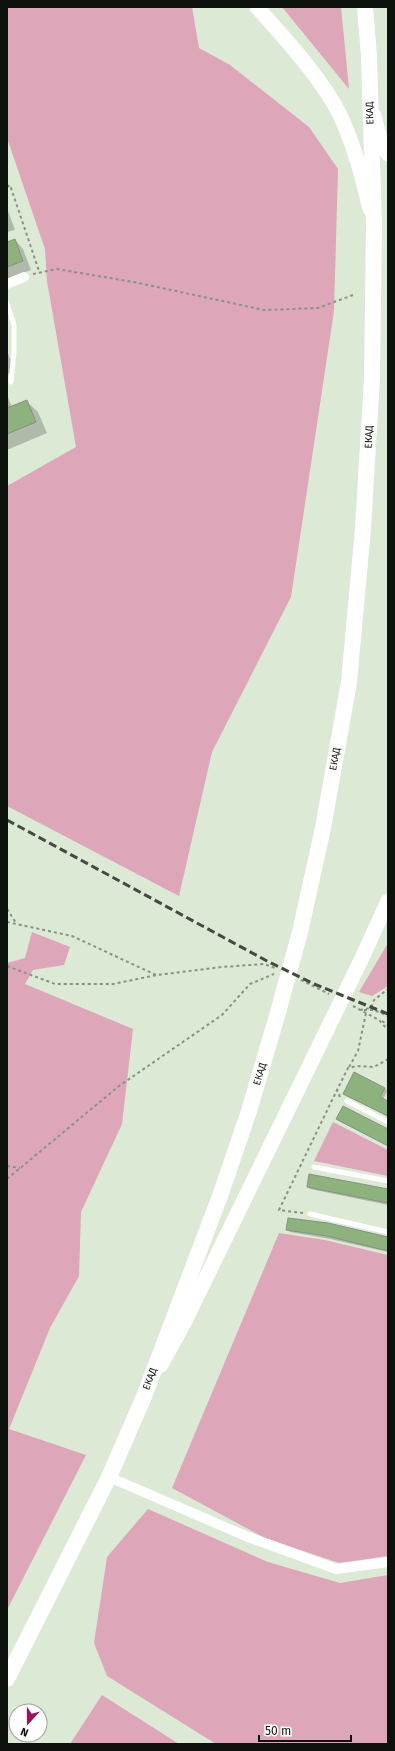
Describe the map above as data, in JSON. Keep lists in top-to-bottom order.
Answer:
{
  "streets": {
    "highway": ["ЕКАД"]
  },
  "scale_bar": "50 m",
  "north": "bottom"
}
